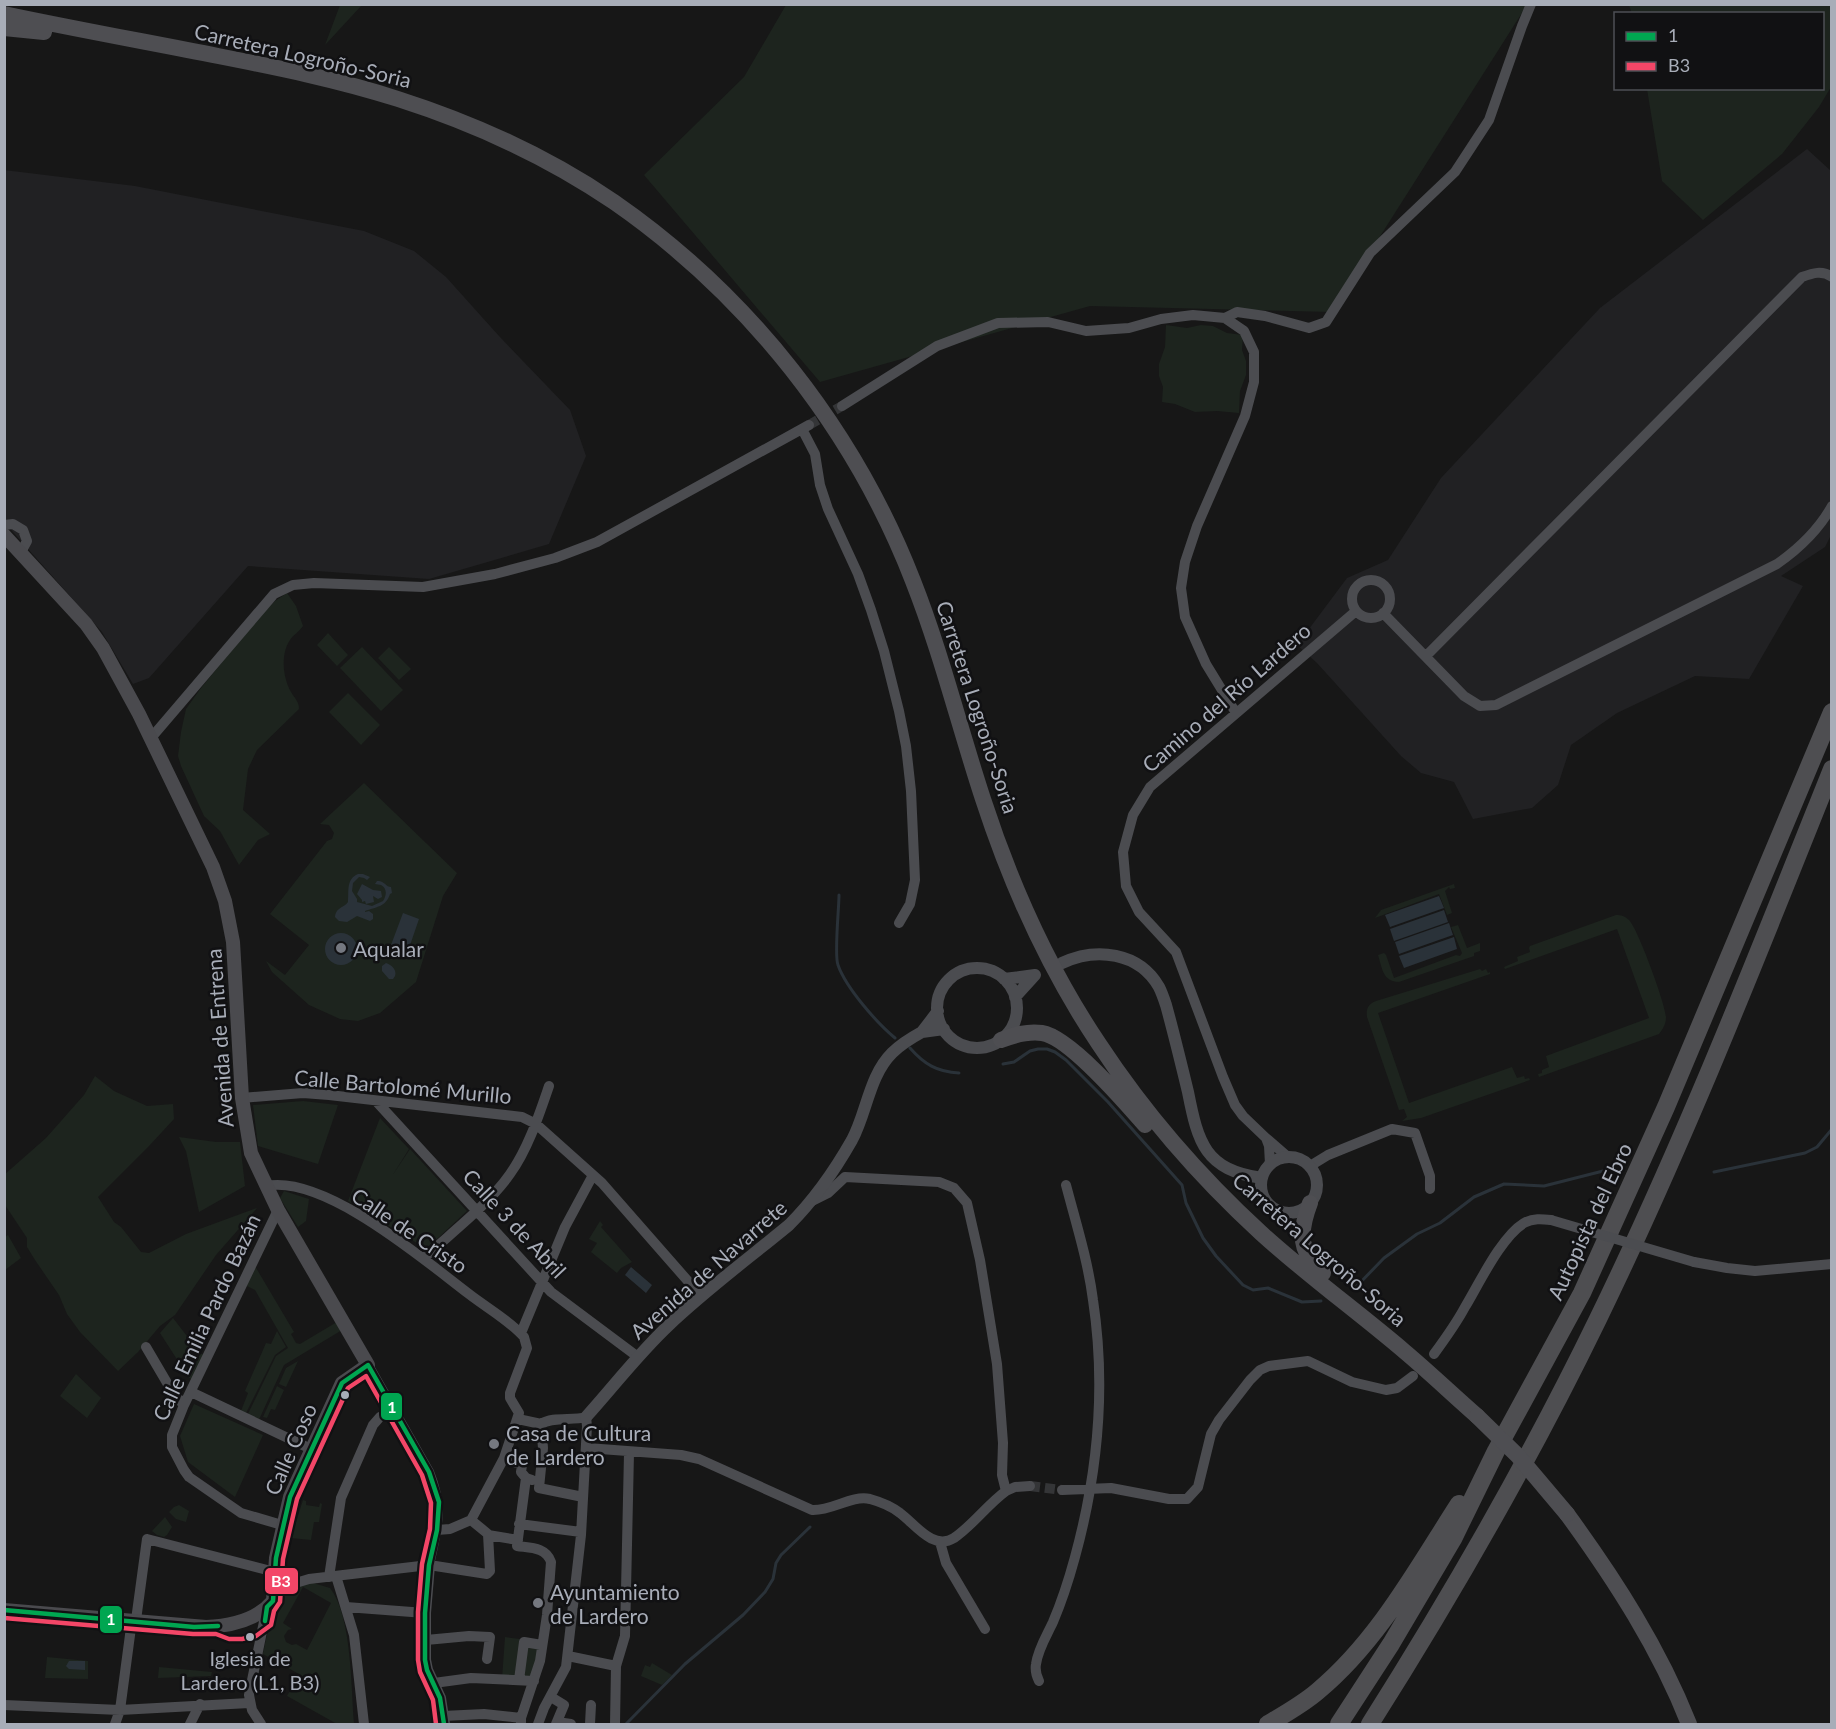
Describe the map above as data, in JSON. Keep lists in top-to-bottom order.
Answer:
{
  "streets": {
    "highway": ["Carretera Logroño-Soria", "Autopista del Ebro"],
    "main road": ["Avenida de Entrena", "Calle Coso"],
    "street": [
      "Camino del Río Lardero",
      "Calle Bartolomé Murillo",
      "Calle 3 de Abril",
      "Calle de Cristo",
      "Avenida de Navarrete",
      "Calle Emilia Pardo Bazán"
    ]
  },
  "crossings": [
    ["Avenida de Entrena", "Calle Bartolomé Murillo"],
    ["Avenida de Entrena", "Calle de Cristo"],
    ["Avenida de Entrena", "Calle Emilia Pardo Bazán"],
    ["Avenida de Entrena", "Calle Coso"],
    ["Calle Bartolomé Murillo", "Calle 3 de Abril"],
    ["Calle Bartolomé Murillo", "Avenida de Navarrete"],
    ["Calle 3 de Abril", "Avenida de Navarrete"],
    ["Calle Emilia Pardo Bazán", "Calle Coso"]
  ],
  "places": [
    "Aqualar",
    "Casa de Cultura de Lardero",
    "Ayuntamiento de Lardero",
    "Iglesia de Lardero (L1, B3)"
  ],
  "lines": ["transit line 1", "transit line B3"],
  "legend": ["1", "B3"]
}
